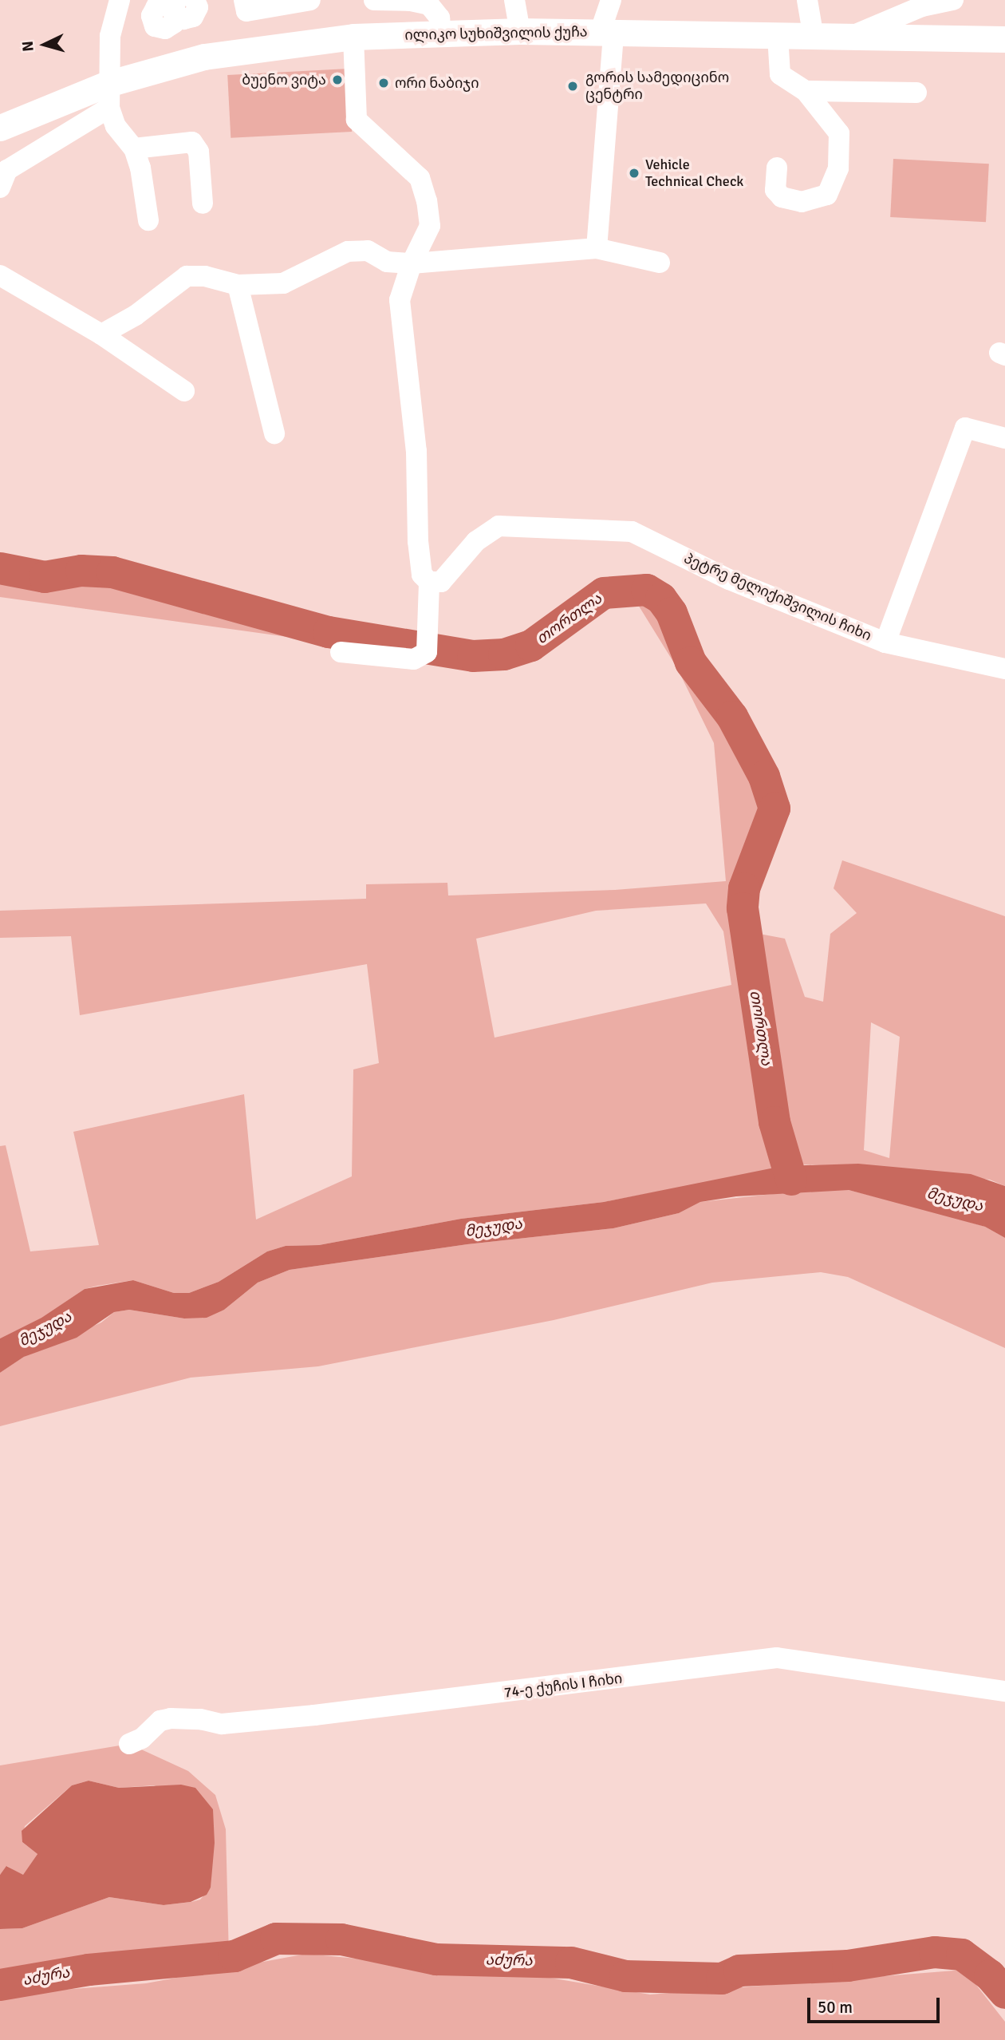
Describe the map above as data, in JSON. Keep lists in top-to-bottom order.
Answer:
{
  "streets": {
    "main road": ["ილიკო სუხიშვილის ქუჩა"],
    "street": ["პეტრე მელიქიშვილის ჩიხი", "74-ე ქუჩის I ჩიხი"]
  },
  "water": ["თორთლა", "მეჯუდა", "აძურა"],
  "places": [
    "ბუენო ვიტა",
    "ორი ნაბიჯი",
    "გორის სამედიცინო ცენტრი",
    "Vehicle Technical Check"
  ],
  "scale_bar": "50 m",
  "north": "left"
}
